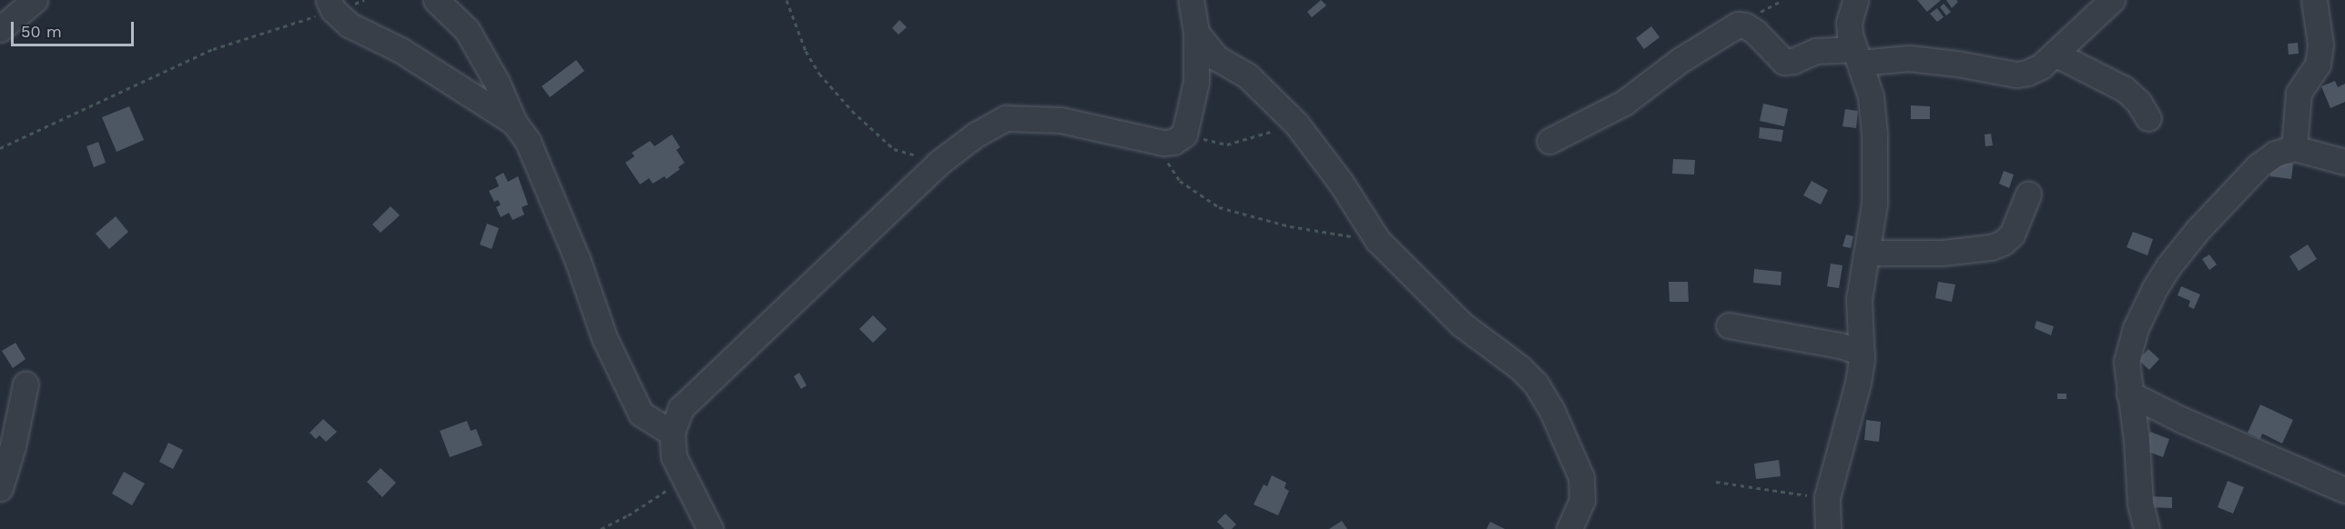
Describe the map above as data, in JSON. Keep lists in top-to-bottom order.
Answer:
{
  "scale_bar": "50 m"
}
